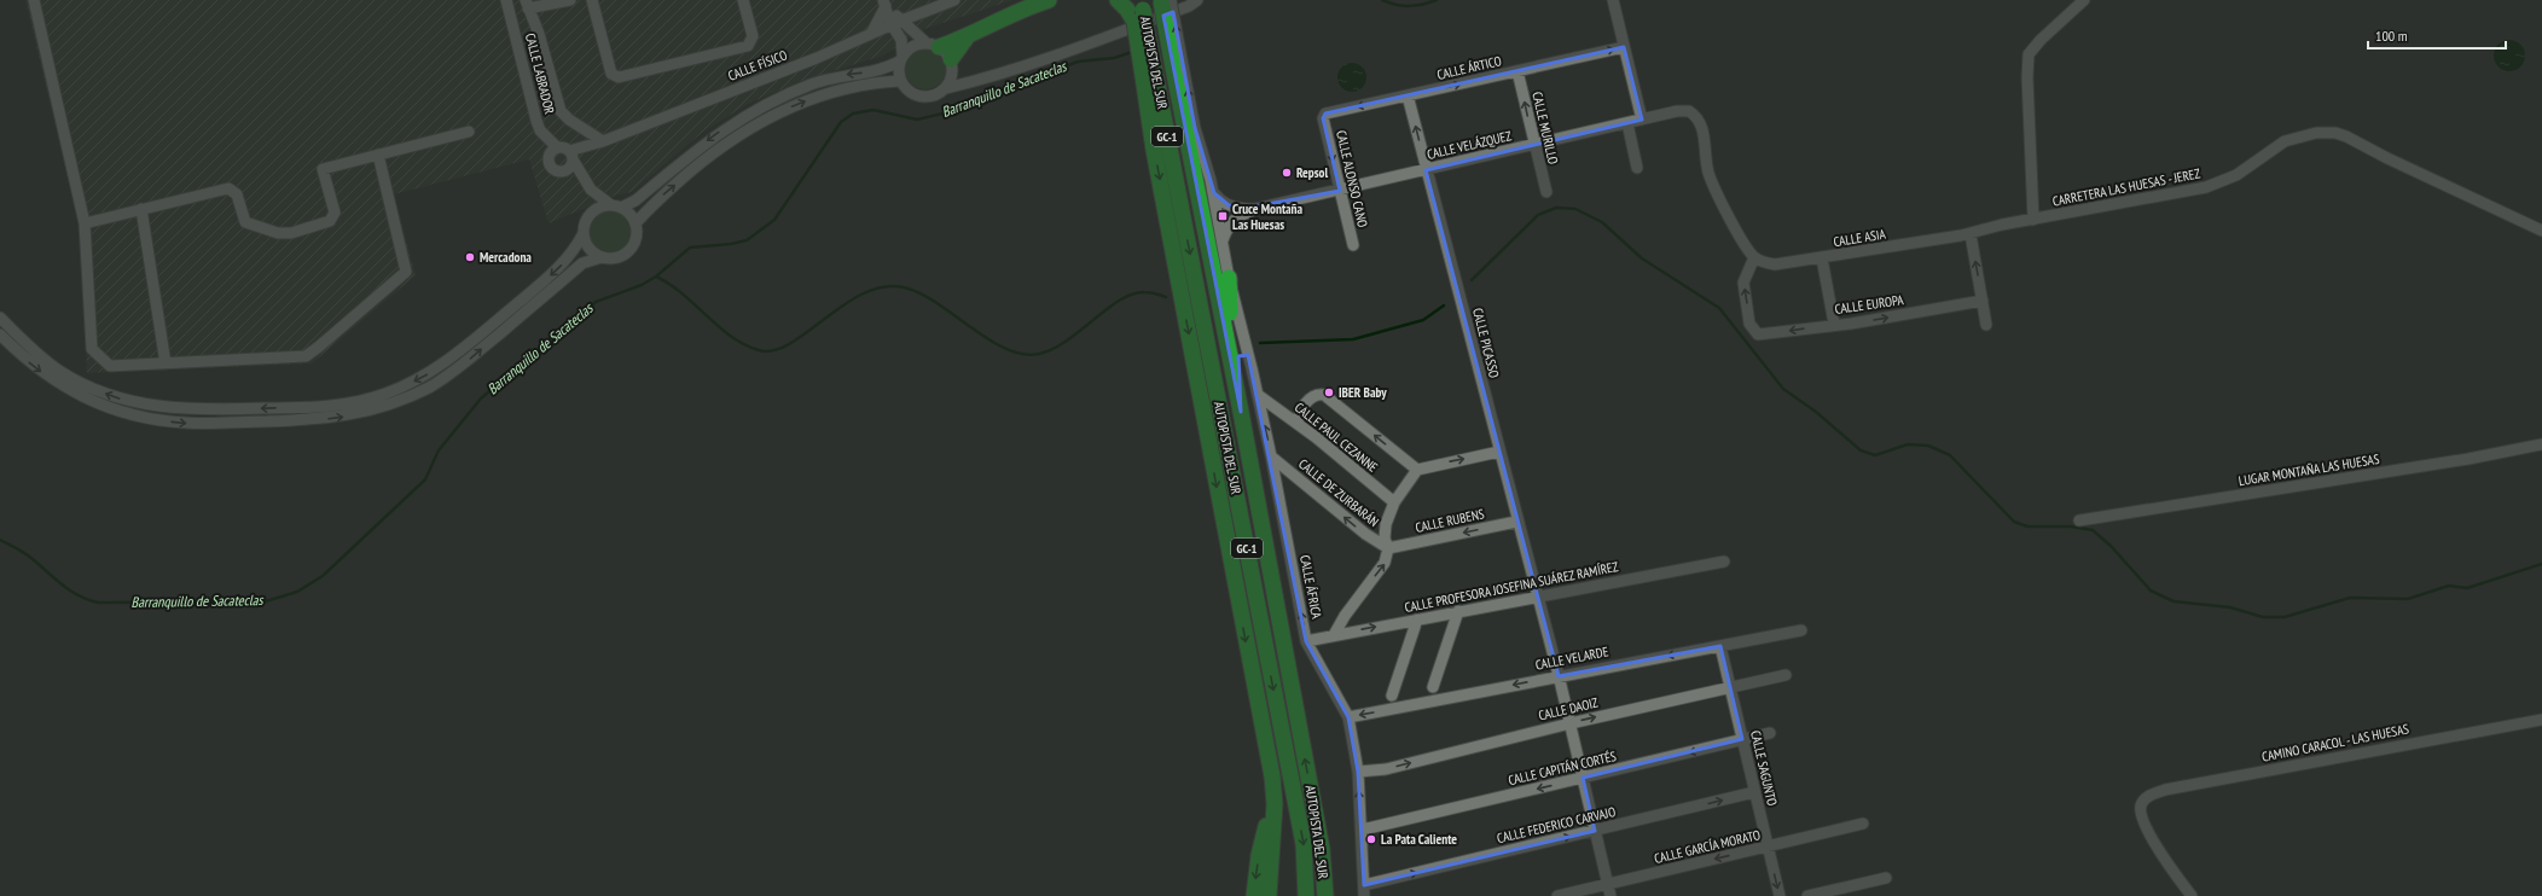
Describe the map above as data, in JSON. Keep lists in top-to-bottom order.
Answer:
{
  "streets": {
    "highway": ["AUTOPISTA DEL SUR", "GC-1"],
    "street": [
      "CALLE FÍSICO",
      "CALLE ÁRTICO",
      "CALLE LABRADOR",
      "CALLE MURILLO",
      "CALLE VELÁZQUEZ",
      "CALLE ALONSO CANO",
      "CARRETERA LAS HUESAS - JEREZ",
      "CALLE ASIA",
      "CALLE EUROPA",
      "CALLE PICASSO",
      "CALLE PAUL CEZANNE",
      "LUGAR MONTAÑA LAS HUESAS",
      "CALLE DE ZURBARÁN",
      "CALLE RUBENS",
      "CALLE ÁFRICA",
      "CALLE PROFESORA JOSEFINA SUÁREZ RAMÍREZ",
      "CALLE VELARDE",
      "CALLE DAOIZ",
      "CAMINO CARACOL - LAS HUESAS",
      "CALLE CAPITÁN CORTÉS",
      "CALLE SAGUNTO",
      "CALLE FEDERICO CARVAJO",
      "CALLE GARCÍA MORATO"
    ]
  },
  "crossings": [
    ["AUTOPISTA DEL SUR", "CALLE ÁFRICA"],
    ["CALLE FÍSICO", "CALLE LABRADOR"],
    ["CALLE ÁRTICO", "CALLE MURILLO"],
    ["CALLE ÁRTICO", "CALLE ALONSO CANO"],
    ["CALLE ÁRTICO", "CALLE PICASSO"],
    ["CALLE MURILLO", "CALLE VELÁZQUEZ"],
    ["CALLE VELÁZQUEZ", "CALLE ALONSO CANO"],
    ["CALLE VELÁZQUEZ", "CALLE ASIA"],
    ["CALLE VELÁZQUEZ", "CALLE EUROPA"],
    ["CALLE VELÁZQUEZ", "CALLE PICASSO"],
    ["CALLE VELÁZQUEZ", "CALLE ÁFRICA"],
    ["CARRETERA LAS HUESAS - JEREZ", "CALLE ASIA"],
    ["CALLE ASIA", "CALLE EUROPA"],
    ["CALLE PICASSO", "CALLE RUBENS"],
    ["CALLE PICASSO", "CALLE PROFESORA JOSEFINA SUÁREZ RAMÍREZ"],
    ["CALLE PICASSO", "CALLE VELARDE"],
    ["CALLE PICASSO", "CALLE DAOIZ"],
    ["CALLE PICASSO", "CALLE CAPITÁN CORTÉS"],
    ["CALLE PICASSO", "CALLE FEDERICO CARVAJO"],
    ["CALLE PICASSO", "CALLE GARCÍA MORATO"],
    ["CALLE PAUL CEZANNE", "CALLE ÁFRICA"],
    ["CALLE DE ZURBARÁN", "CALLE RUBENS"],
    ["CALLE DE ZURBARÁN", "CALLE ÁFRICA"],
    ["CALLE ÁFRICA", "CALLE PROFESORA JOSEFINA SUÁREZ RAMÍREZ"],
    ["CALLE ÁFRICA", "CALLE VELARDE"],
    ["CALLE ÁFRICA", "CALLE DAOIZ"],
    ["CALLE ÁFRICA", "CALLE CAPITÁN CORTÉS"],
    ["CALLE ÁFRICA", "CALLE FEDERICO CARVAJO"],
    ["CALLE VELARDE", "CALLE SAGUNTO"],
    ["CALLE DAOIZ", "CALLE SAGUNTO"],
    ["CALLE CAPITÁN CORTÉS", "CALLE SAGUNTO"],
    ["CALLE SAGUNTO", "CALLE FEDERICO CARVAJO"],
    ["CALLE SAGUNTO", "CALLE GARCÍA MORATO"]
  ],
  "one_way": [
    "CALLE MURILLO",
    "CALLE ALONSO CANO",
    "CALLE DE ZURBARÁN",
    "CALLE ÁFRICA",
    "CALLE VELARDE",
    "CALLE DAOIZ",
    "CALLE CAPITÁN CORTÉS",
    "CALLE FEDERICO CARVAJO",
    "CALLE GARCÍA MORATO"
  ],
  "water": ["Barranquillo de Sacateclas"],
  "places": {
    "other": [
      "Repsol",
      "Mercadona",
      "IBER Baby",
      "La Pata Caliente"
    ],
    "transit": ["Cruce Montaña Las Huesas"]
  },
  "scale_bar": "100 m"
}
